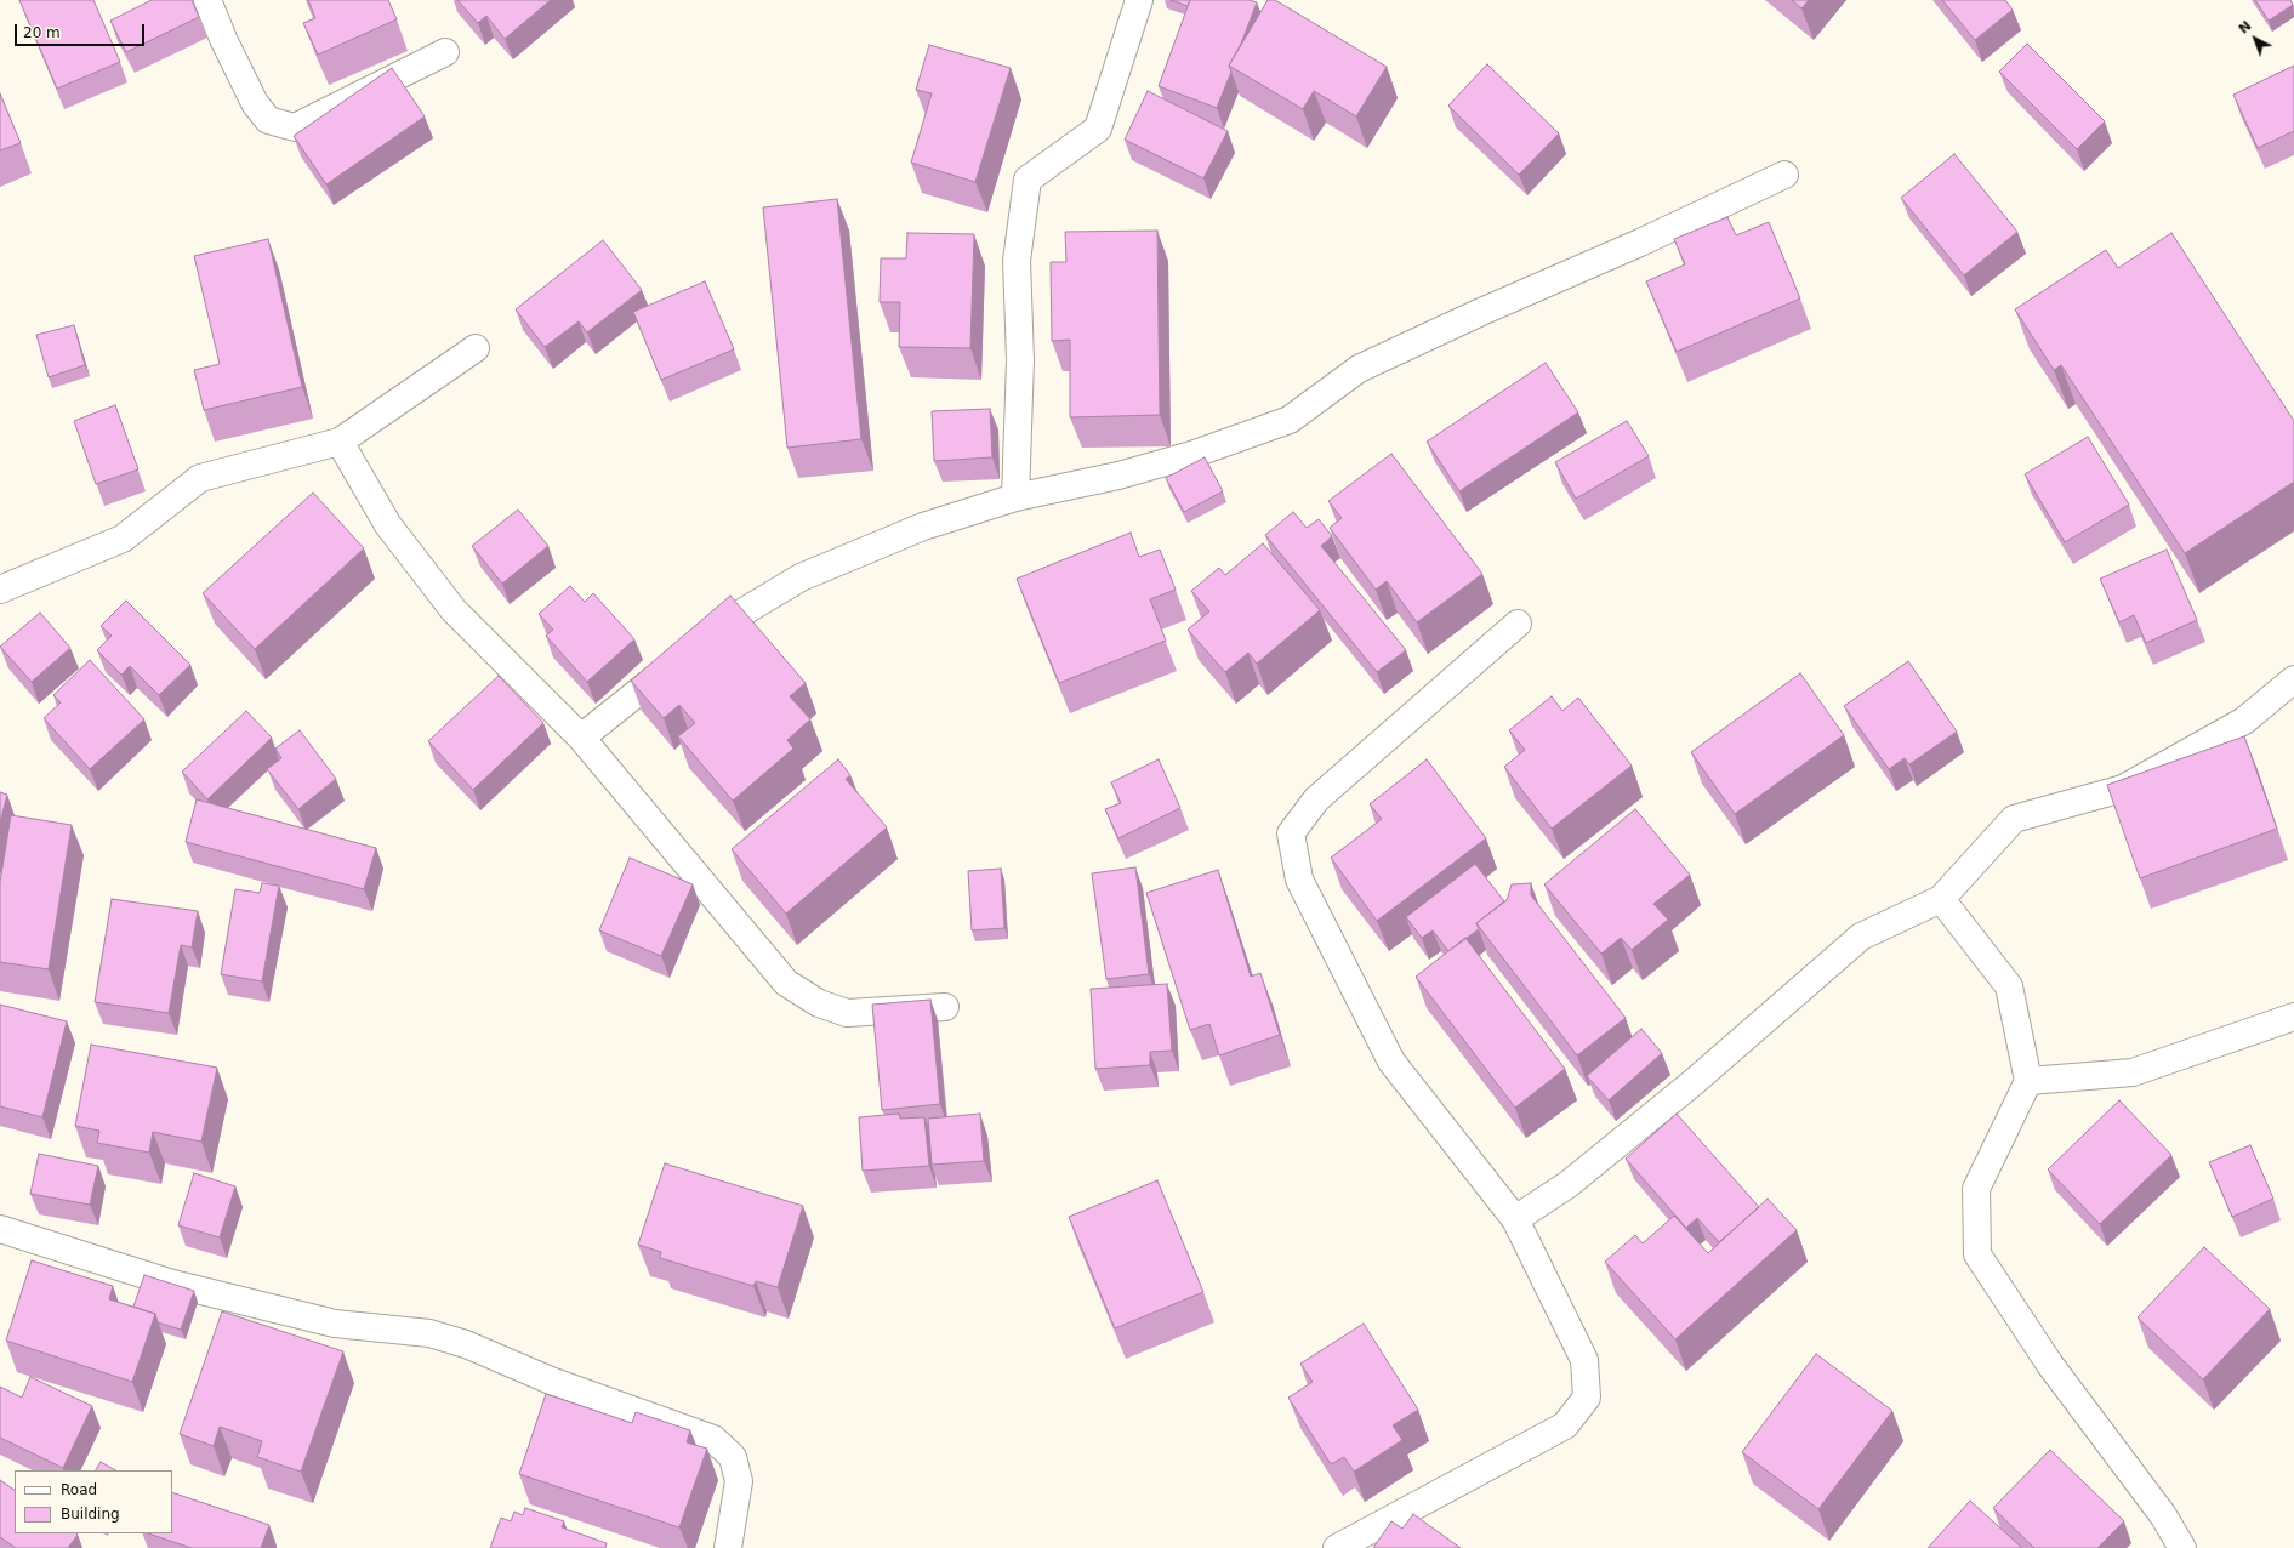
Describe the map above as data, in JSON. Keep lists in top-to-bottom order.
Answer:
{
  "legend": ["Road", "Building"],
  "scale_bar": "20 m",
  "north": "top left"
}
